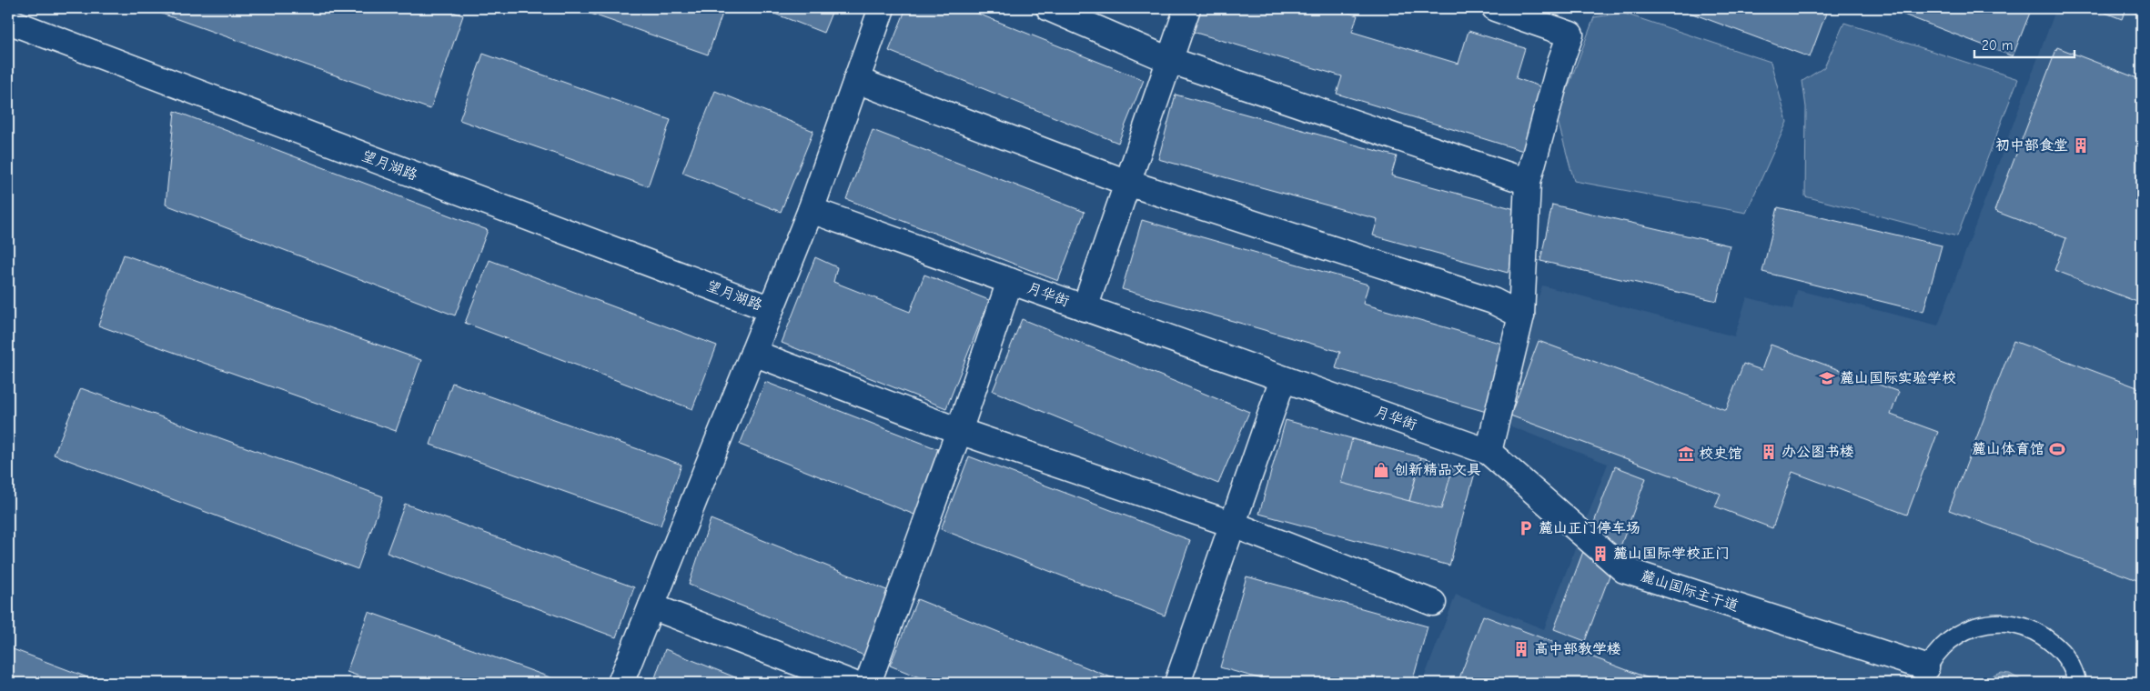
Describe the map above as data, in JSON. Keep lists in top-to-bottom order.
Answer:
{
  "streets": {
    "street": ["望月湖路", "月华街", "麓山国际主干道"]
  },
  "crossings": [
    ["月华街", "麓山国际主干道"]
  ],
  "places": {
    "building": [
      "初中部食堂",
      "办公图书楼",
      "麓山国际学校正门",
      "高中部教学楼"
    ],
    "school or university": ["麓山国际实验学校"],
    "sports": ["麓山体育馆"],
    "museum": ["校史馆"],
    "shop": ["创新精品文具"],
    "parking": ["麓山正门停车场"]
  },
  "scale_bar": "20 m"
}
